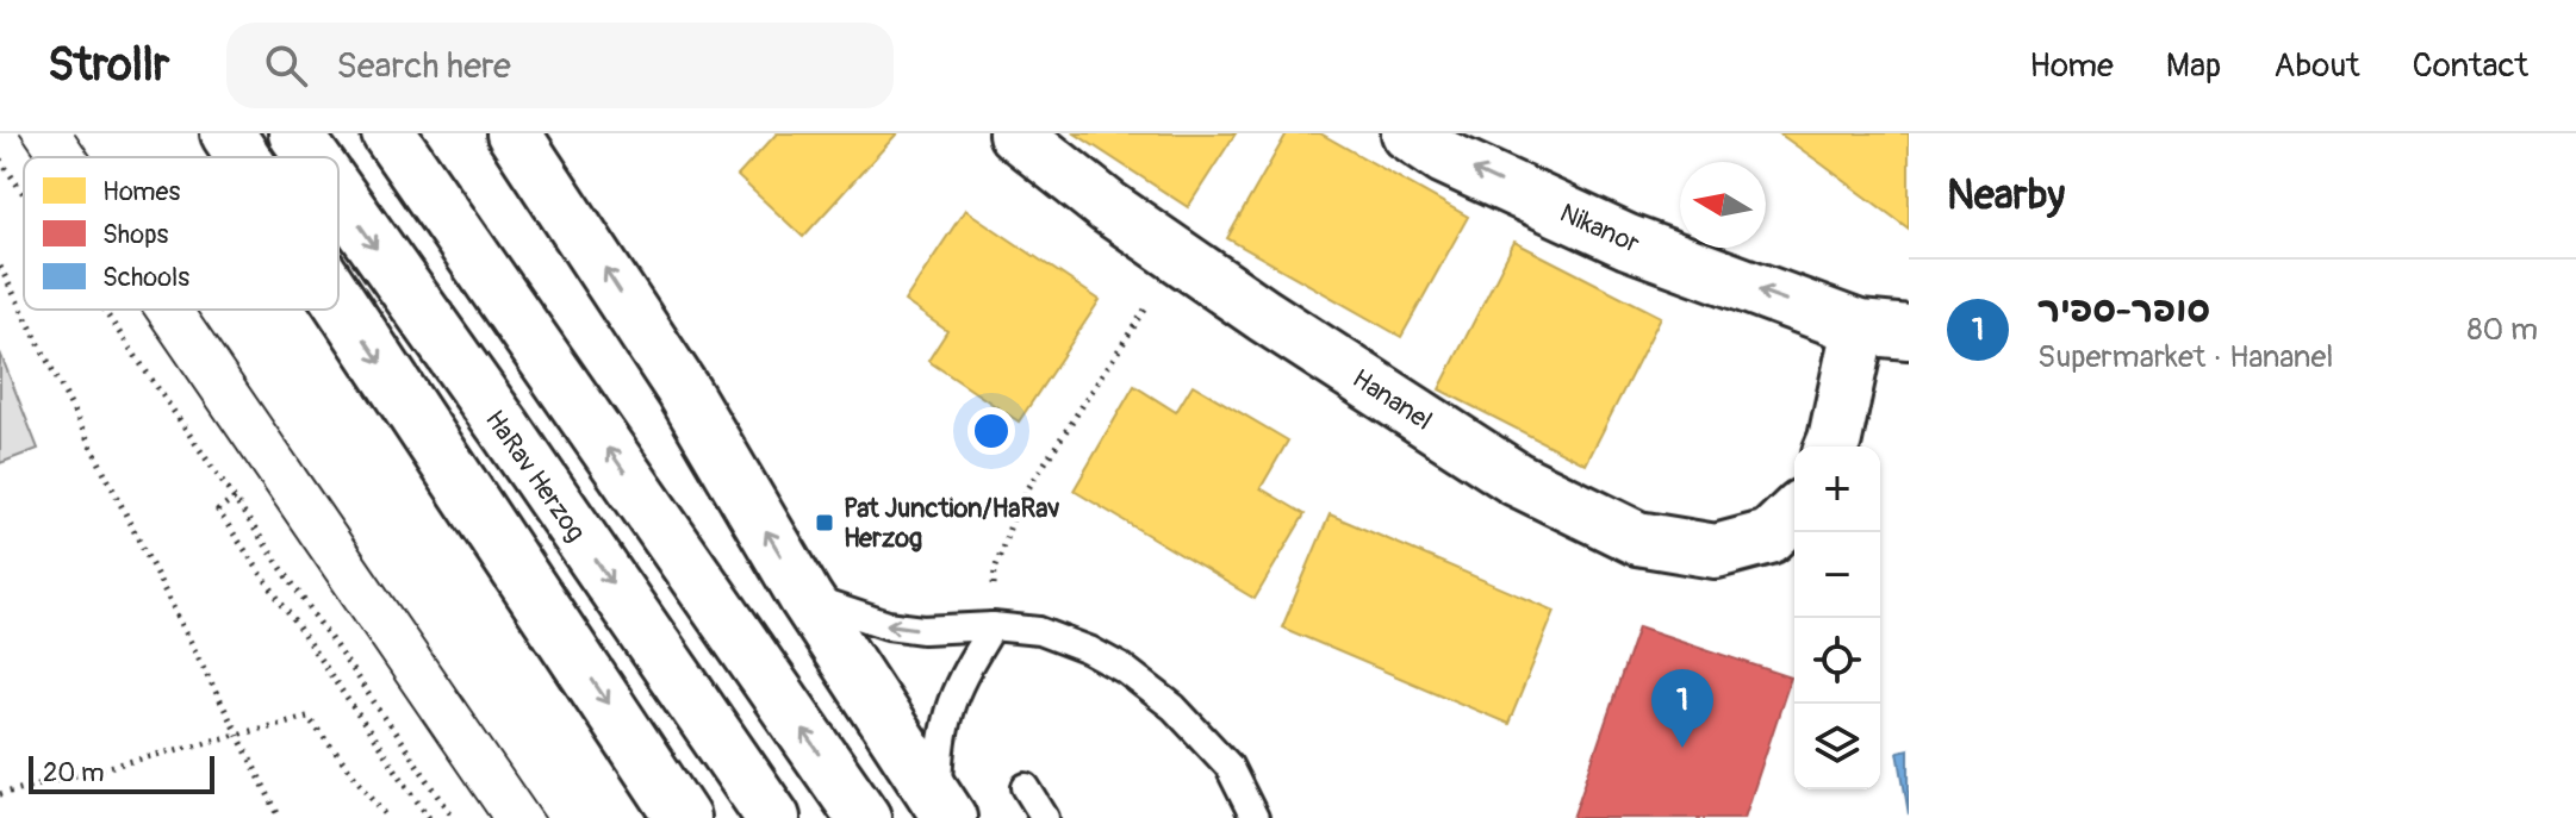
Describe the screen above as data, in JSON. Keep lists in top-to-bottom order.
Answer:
{
  "streets": {
    "main road": ["Nikanor", "Hananel", "HaRav Herzog"]
  },
  "one_way": ["Nikanor"],
  "places": {
    "transit": ["Pat Junction/HaRav Herzog"]
  },
  "legend": ["Homes", "Shops", "Schools"],
  "scale_bar": "20 m",
  "north": "left",
  "page": {
    "header": "Strollr",
    "search": "Search here",
    "nav": [
      "Home",
      "Map",
      "About",
      "Contact"
    ],
    "heading": "Nearby",
    "list": [
      {
        "mark": "1",
        "name": "סופר-ספיר",
        "note": "Supermarket · Hananel",
        "value": "80 m"
      }
    ],
    "map_buttons": ["+", "−"],
    "pins": "1",
    "scale": "20 m"
  }
}
